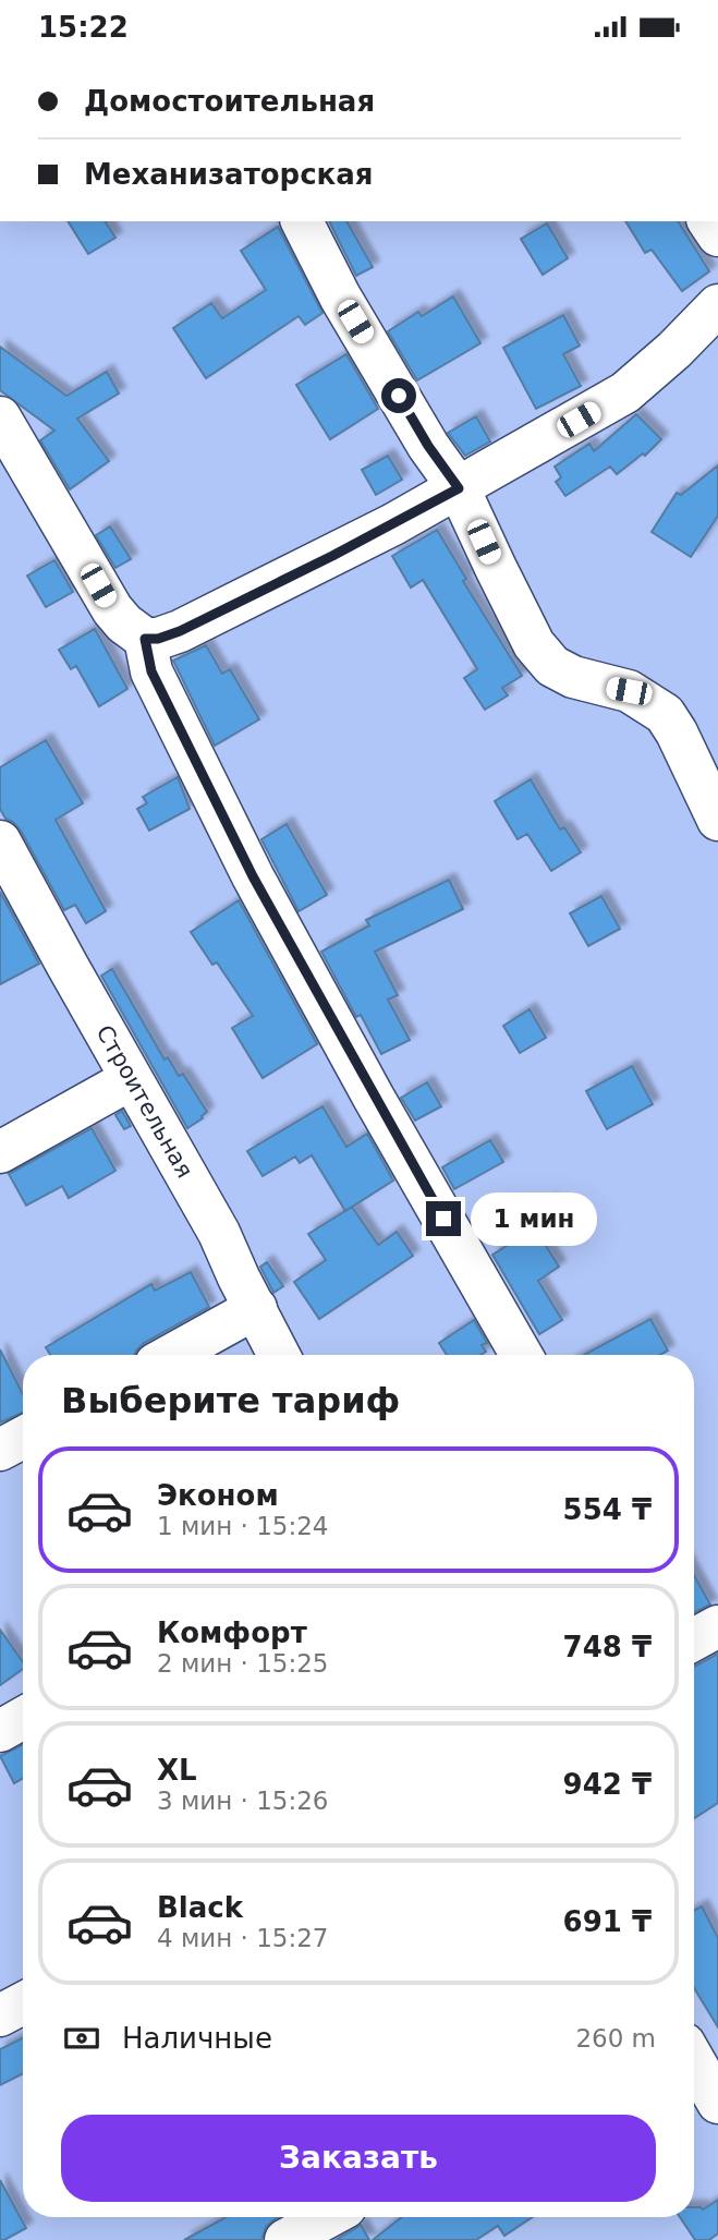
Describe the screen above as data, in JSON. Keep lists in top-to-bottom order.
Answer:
{
  "streets": {
    "street": ["Строительная"]
  },
  "page": {
    "status": "15:22",
    "banner": ["Домостоительная", "Механизаторская"],
    "bubble": "1 мин",
    "heading": "Выберите тариф",
    "list": [
      {
        "name": "Эконом",
        "note": "1 мин · 15:24",
        "value": "554 ₸"
      },
      {
        "name": "Комфорт",
        "note": "2 мин · 15:25",
        "value": "748 ₸"
      },
      {
        "name": "XL",
        "note": "3 мин · 15:26",
        "value": "942 ₸"
      },
      {
        "name": "Black",
        "note": "4 мин · 15:27",
        "value": "691 ₸"
      }
    ],
    "pay": ["Наличные", "260 m"],
    "buttons": "Заказать"
  }
}
